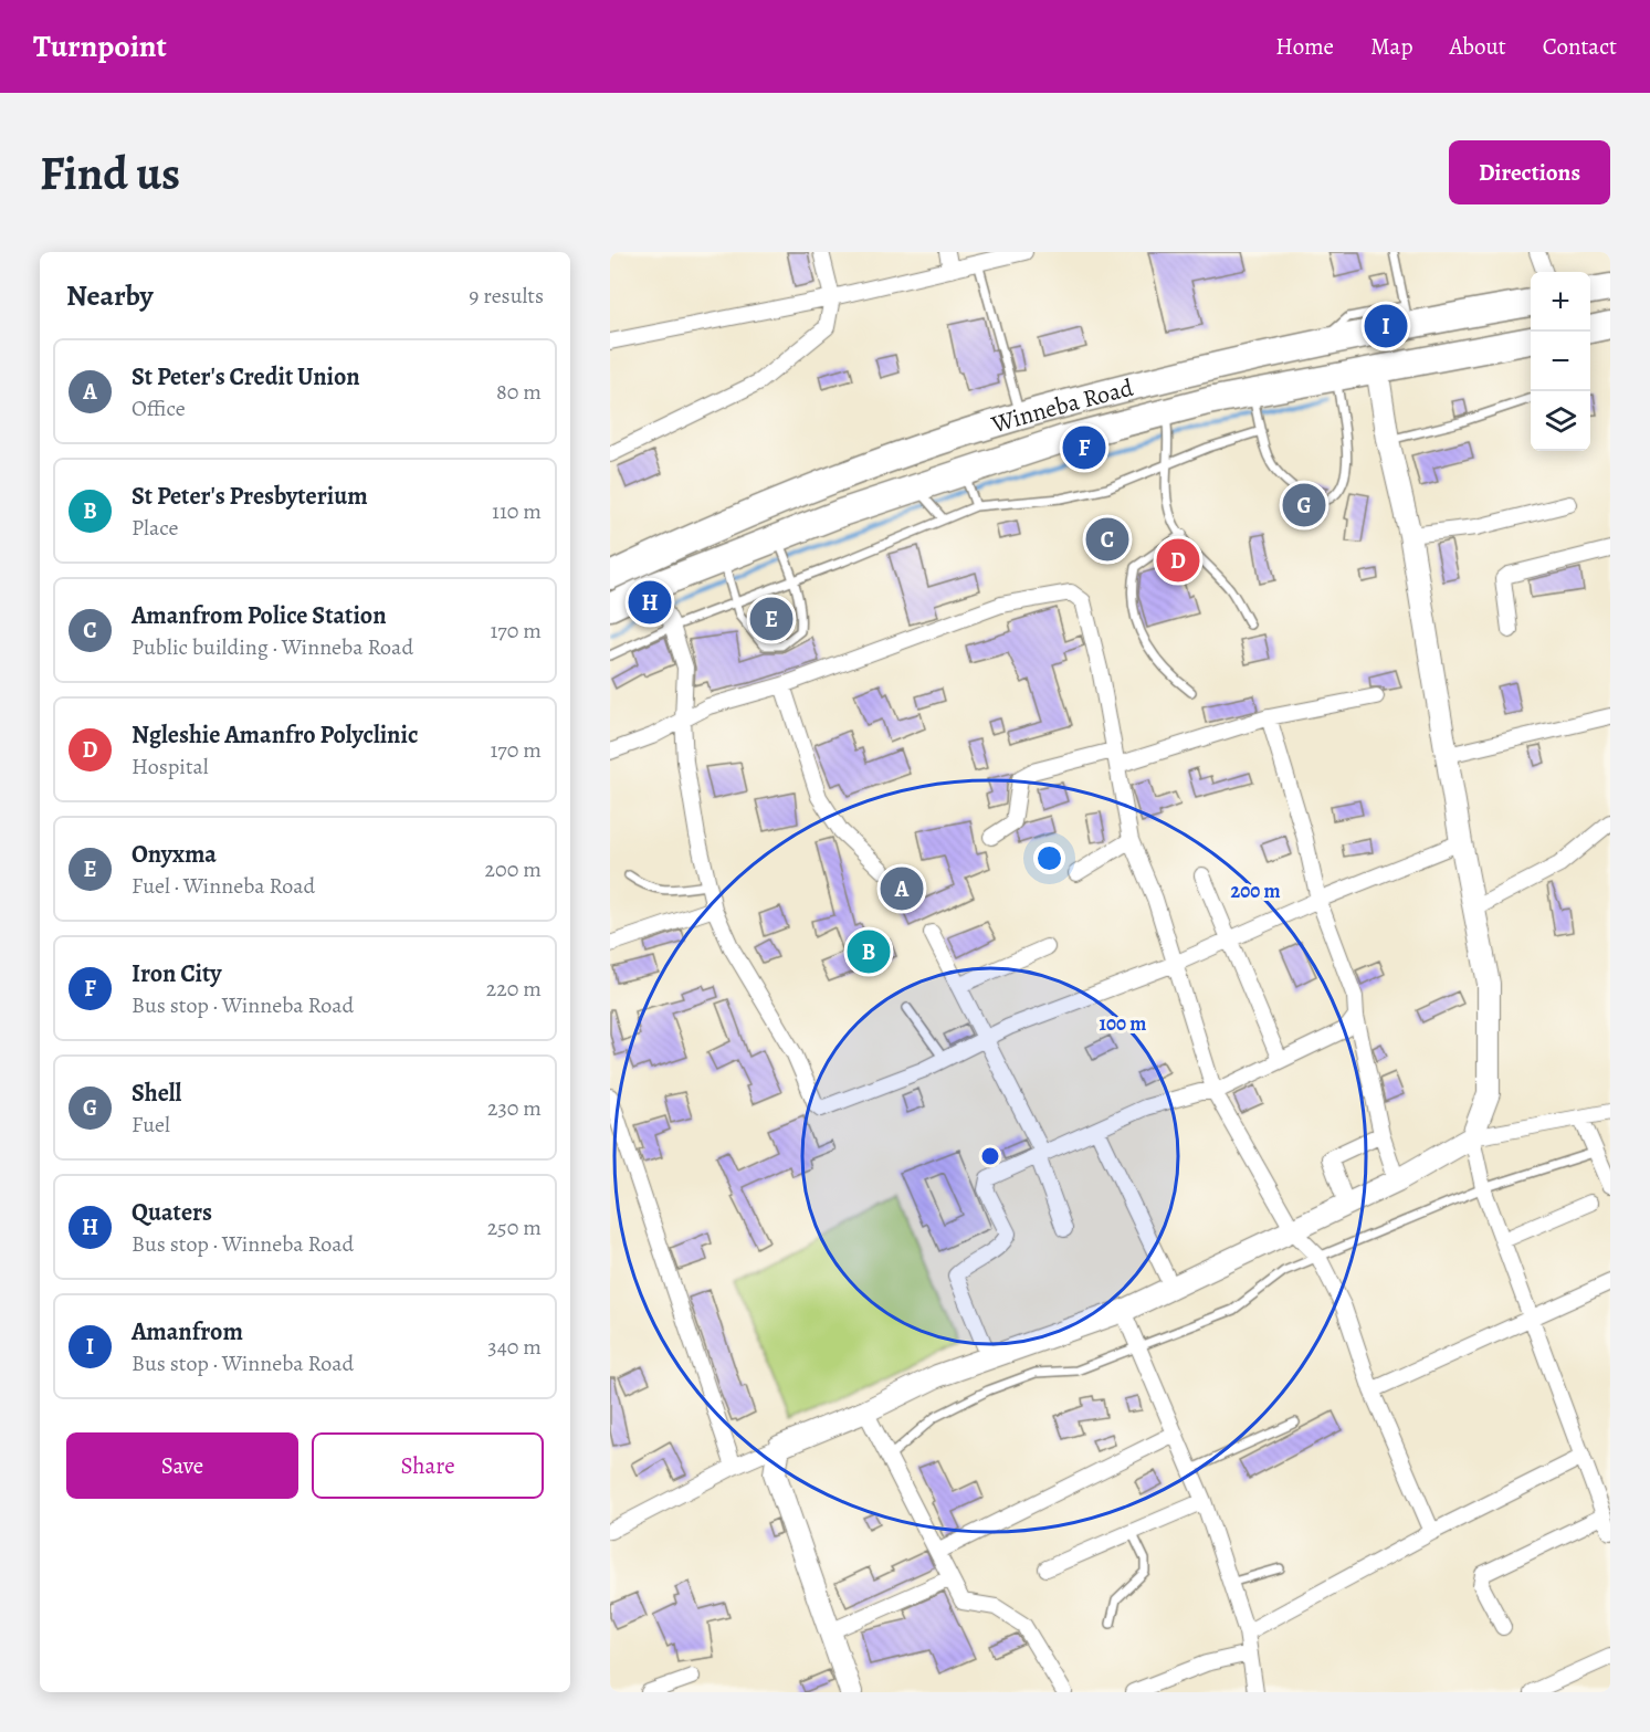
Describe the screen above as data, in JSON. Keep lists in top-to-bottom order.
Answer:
{
  "streets": {
    "highway": ["Winneba Road"]
  },
  "page": {
    "header": "Turnpoint",
    "nav": [
      "Home",
      "Map",
      "About",
      "Contact"
    ],
    "buttons": [
      "Directions",
      ["Save", "Share"]
    ],
    "title": "Find us",
    "heading": ["Nearby", "9 results"],
    "map_buttons": ["+", "−"],
    "pins": [
      "I",
      "F",
      "G",
      "C",
      "D",
      "H",
      "E",
      "A",
      "B"
    ],
    "list": [
      {
        "mark": "A",
        "name": "St Peter's Credit Union",
        "note": "Office",
        "value": "80 m"
      },
      {
        "mark": "B",
        "name": "St Peter's Presbyterium",
        "note": "Place",
        "value": "110 m"
      },
      {
        "mark": "C",
        "name": "Amanfrom Police Station",
        "note": "Public building · Winneba Road",
        "value": "170 m"
      },
      {
        "mark": "D",
        "name": "Ngleshie Amanfro Polyclinic",
        "note": "Hospital",
        "value": "170 m"
      },
      {
        "mark": "E",
        "name": "Onyxma",
        "note": "Fuel · Winneba Road",
        "value": "200 m"
      },
      {
        "mark": "F",
        "name": "Iron City",
        "note": "Bus stop · Winneba Road",
        "value": "220 m"
      },
      {
        "mark": "G",
        "name": "Shell",
        "note": "Fuel",
        "value": "230 m"
      },
      {
        "mark": "H",
        "name": "Quaters",
        "note": "Bus stop · Winneba Road",
        "value": "250 m"
      },
      {
        "mark": "I",
        "name": "Amanfrom",
        "note": "Bus stop · Winneba Road",
        "value": "340 m"
      }
    ]
  },
  "rings": ["200 m", "100 m"]
}
